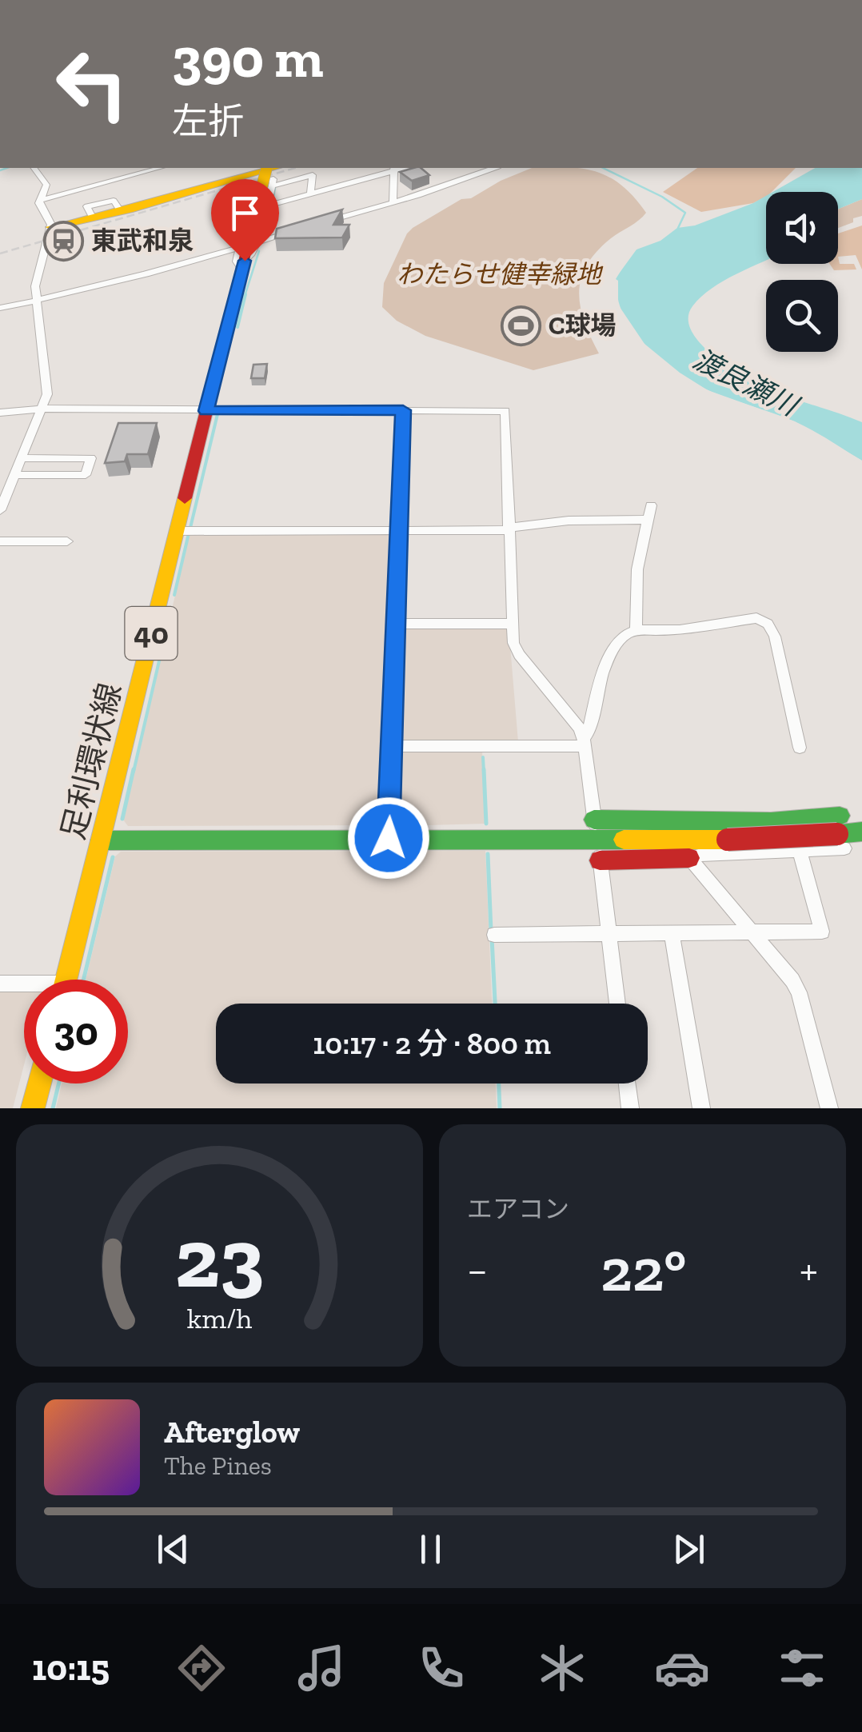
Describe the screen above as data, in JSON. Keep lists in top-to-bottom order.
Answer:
{
  "streets": {
    "main road": ["40", "足利環状線"]
  },
  "water": ["渡良瀬川"],
  "parks": ["わたらせ健幸緑地"],
  "places": {
    "station": ["東武和泉"],
    "sports": ["C球場"]
  },
  "page": {
    "turn": ["390 m", "左折"],
    "limit": "30",
    "trip": "10:17 · 2 分 · 800 m",
    "tile": "エアコン",
    "heat": ["−", "22°", "+"],
    "song": ["Afterglow", "The Pines"],
    "tabs": "10:15",
    "gauge": ["23", "km/h"]
  }
}
